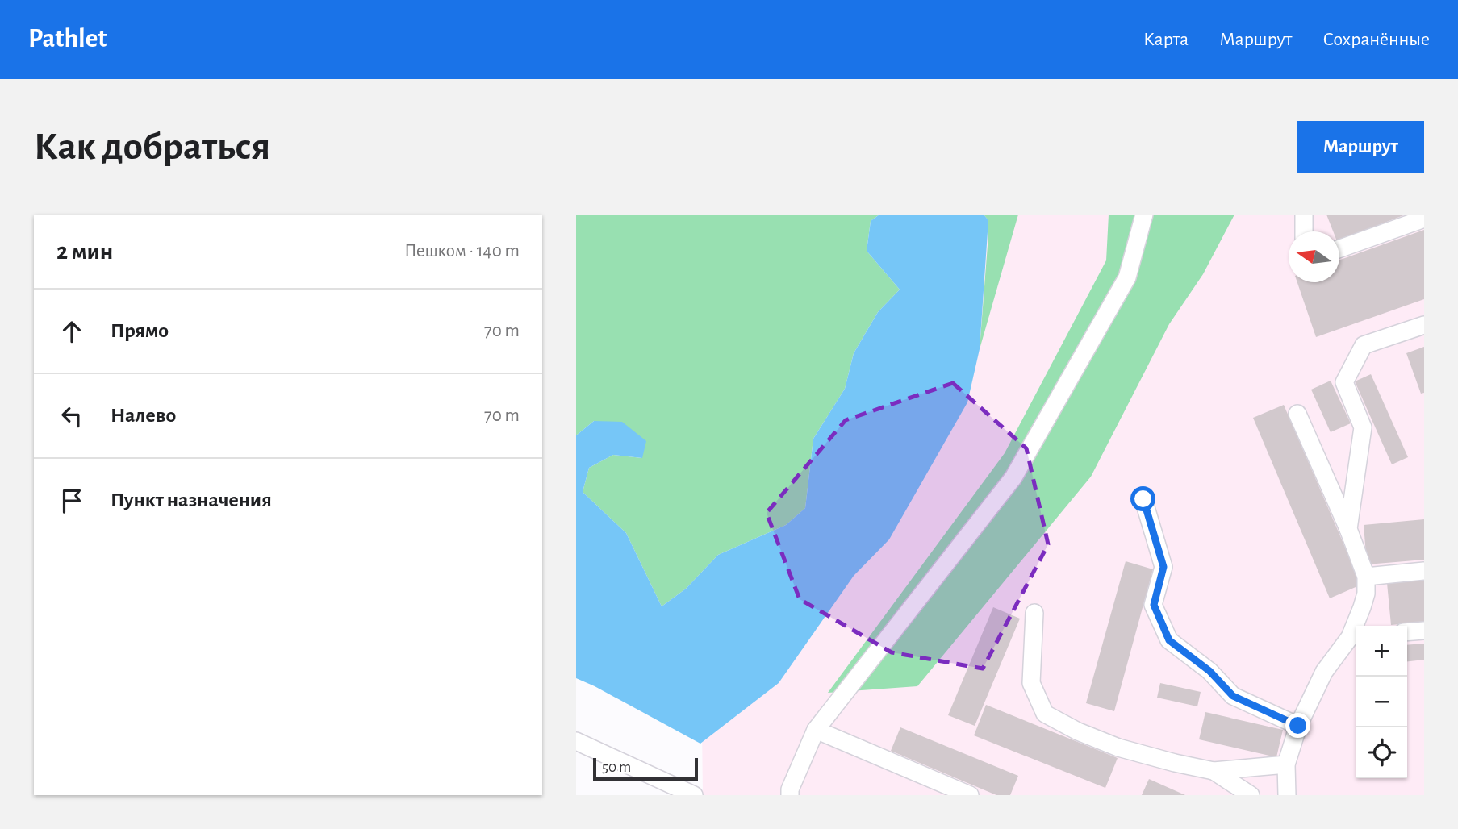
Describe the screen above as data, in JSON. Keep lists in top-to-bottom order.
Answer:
{
  "scale_bar": "50 m",
  "north": "left",
  "page": {
    "header": "Pathlet",
    "nav": ["Карта", "Маршрут", "Сохранённые"],
    "buttons": "Маршрут",
    "title": "Как добраться",
    "heading": ["2 мин", "Пешком · 140 m"],
    "list": [
      ["Прямо", "70 m"],
      ["Налево", "70 m"],
      "Пункт назначения"
    ],
    "map_buttons": ["+", "−"],
    "scale": "50 m"
  }
}
